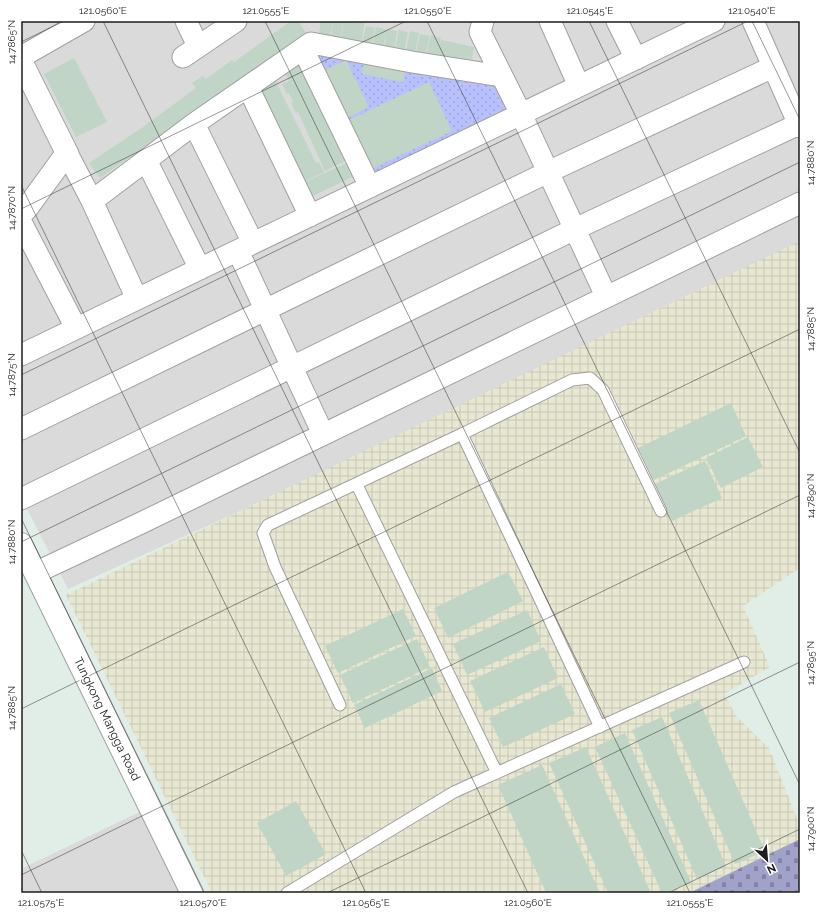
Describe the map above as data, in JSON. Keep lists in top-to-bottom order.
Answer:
{
  "streets": {
    "street": ["Tungkong Mangga Road"]
  },
  "north": "bottom right",
  "coordinates": [
    "121.0560°E",
    "121.0555°E",
    "121.0550°E",
    "121.0545°E",
    "121.0540°E",
    "14.7865°N",
    "14.7880°N",
    "14.7870°N",
    "14.7885°N",
    "14.7875°N",
    "14.7890°N",
    "14.7895°N",
    "14.7900°N",
    "121.0575°E",
    "121.0570°E",
    "121.0565°E"
  ]
}
